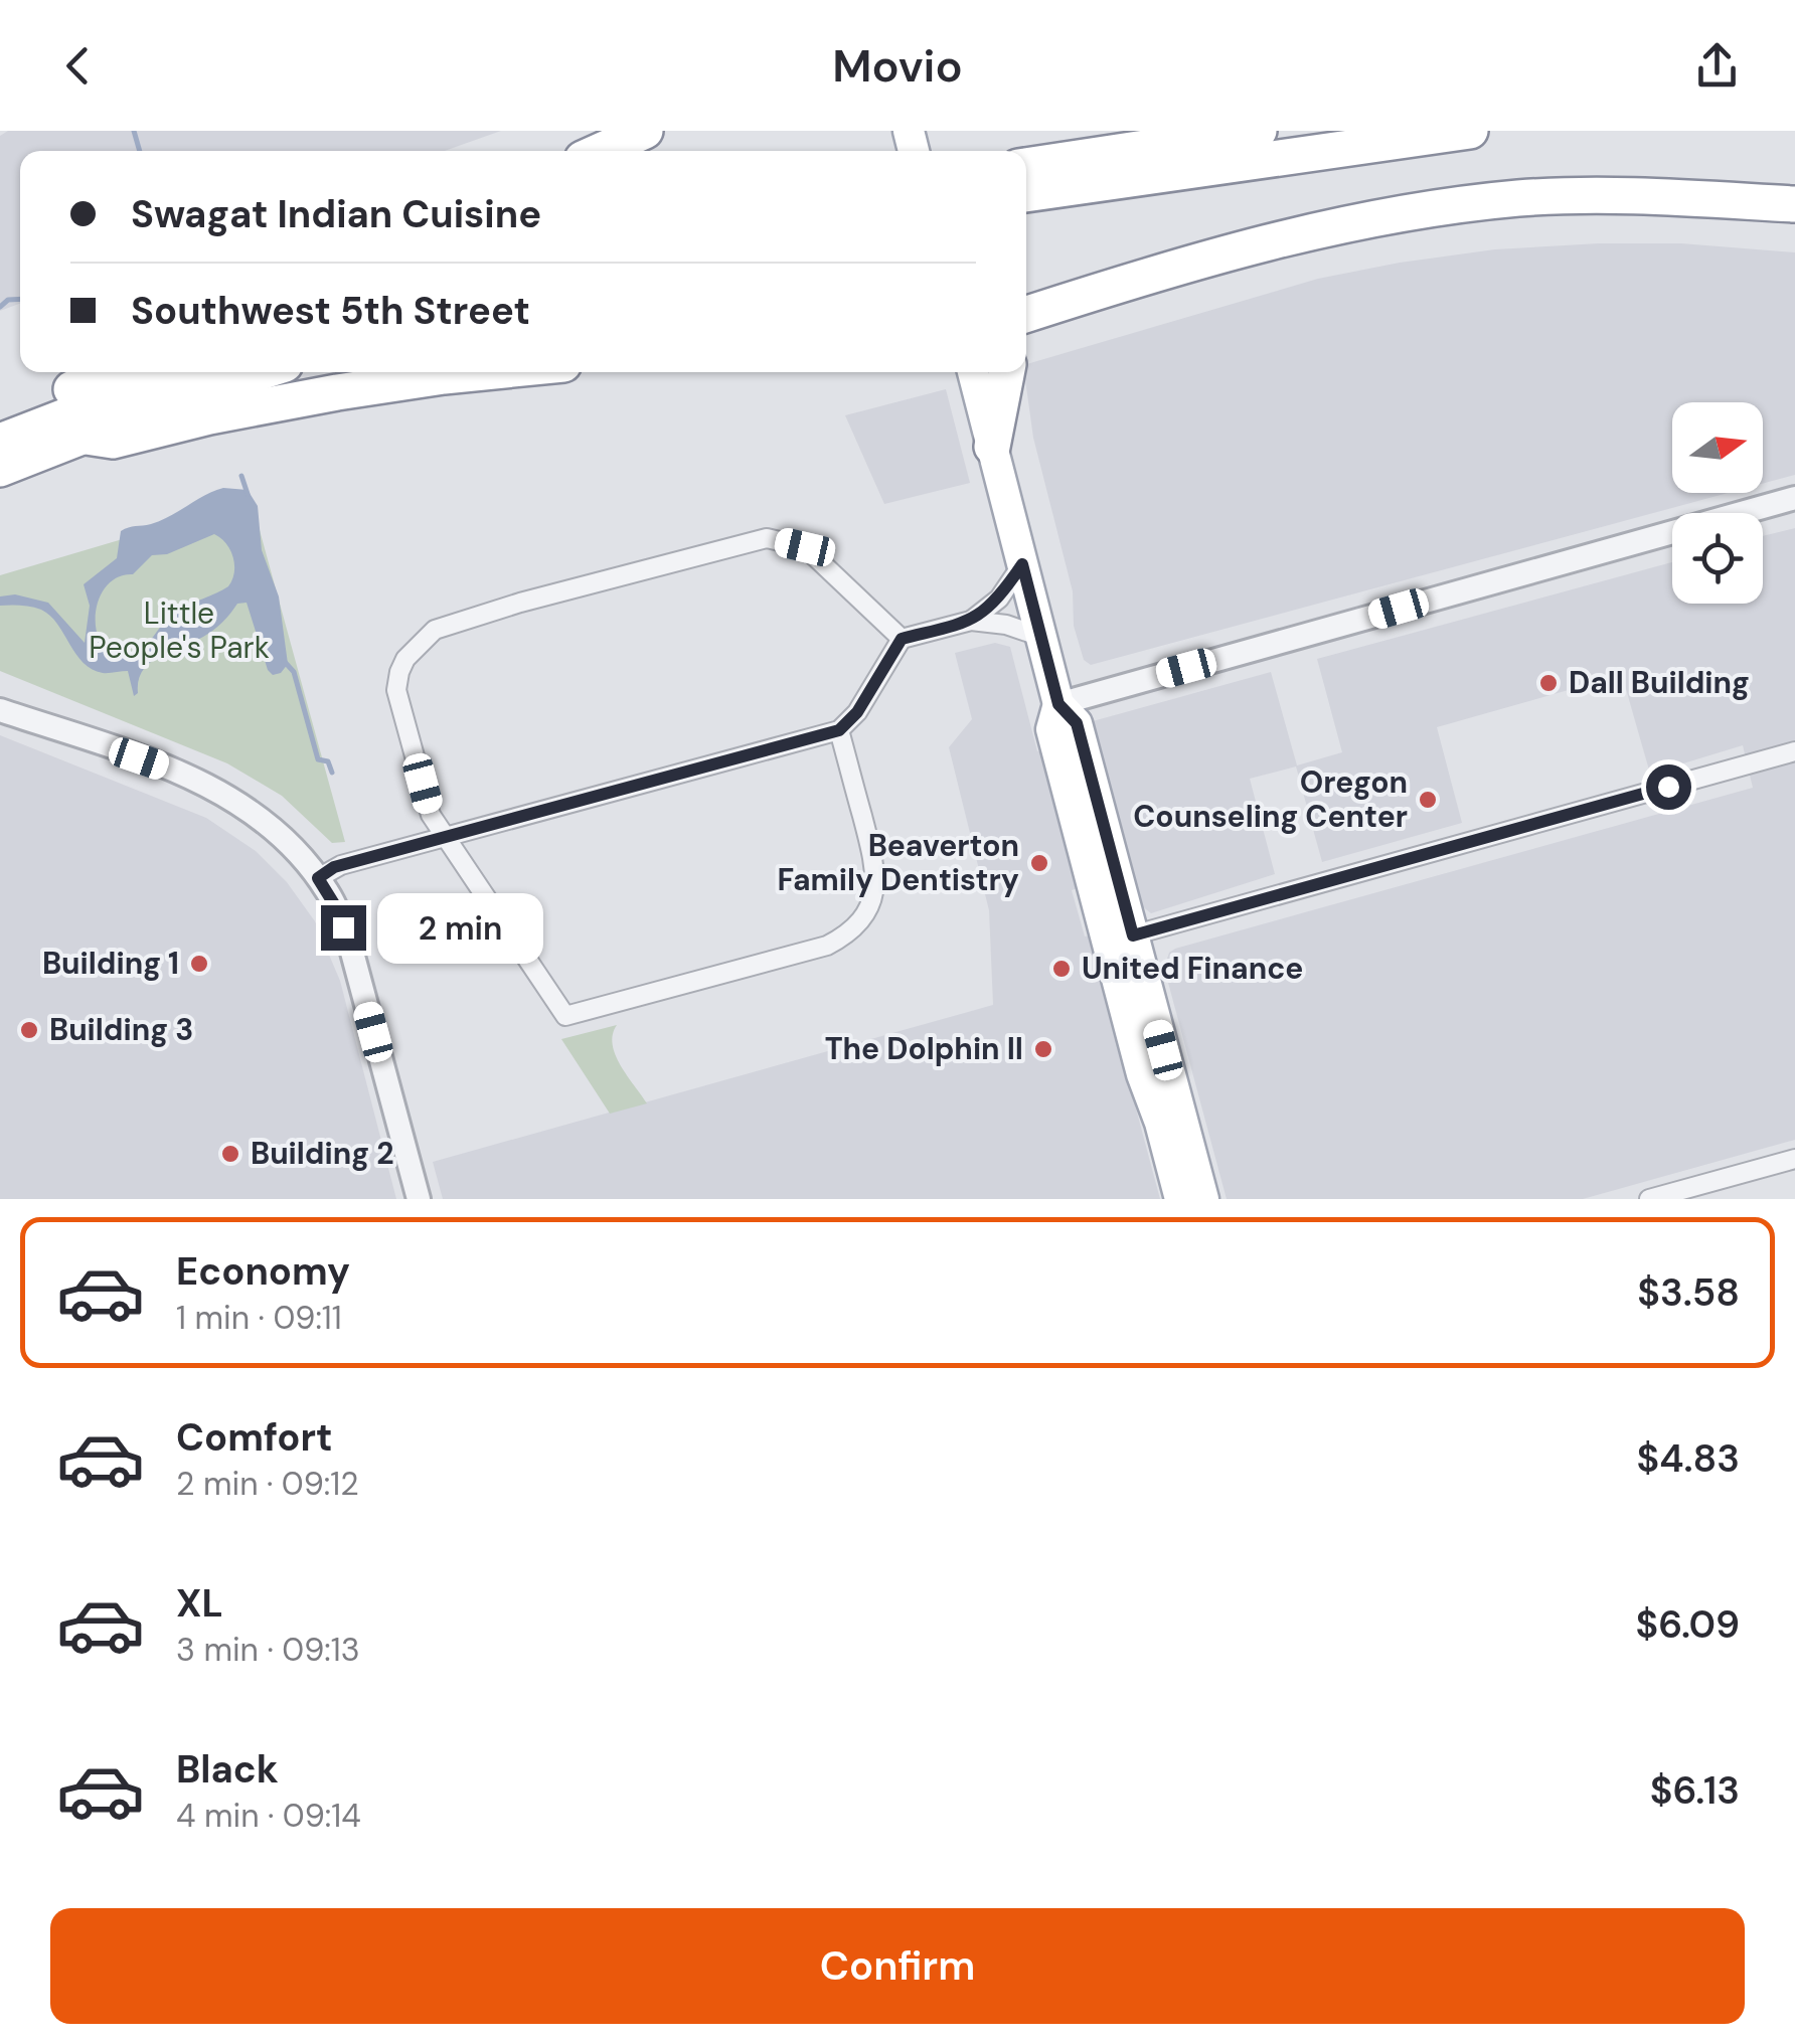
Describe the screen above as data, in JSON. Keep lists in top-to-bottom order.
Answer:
{
  "parks": ["Little People's Park"],
  "places": [
    "Dall Building",
    "Oregon Counseling Center",
    "Beaverton Family Dentistry",
    "Building 1",
    "United Finance",
    "Building 3",
    "The Dolphin II",
    "Building 2"
  ],
  "north": "right",
  "page": {
    "header": "Movio",
    "banner": ["Swagat Indian Cuisine", "Southwest 5th Street"],
    "bubble": "2 min",
    "list": [
      {
        "name": "Economy",
        "note": "1 min · 09:11",
        "value": "$3.58"
      },
      {
        "name": "Comfort",
        "note": "2 min · 09:12",
        "value": "$4.83"
      },
      {
        "name": "XL",
        "note": "3 min · 09:13",
        "value": "$6.09"
      },
      {
        "name": "Black",
        "note": "4 min · 09:14",
        "value": "$6.13"
      }
    ],
    "buttons": "Confirm"
  }
}
